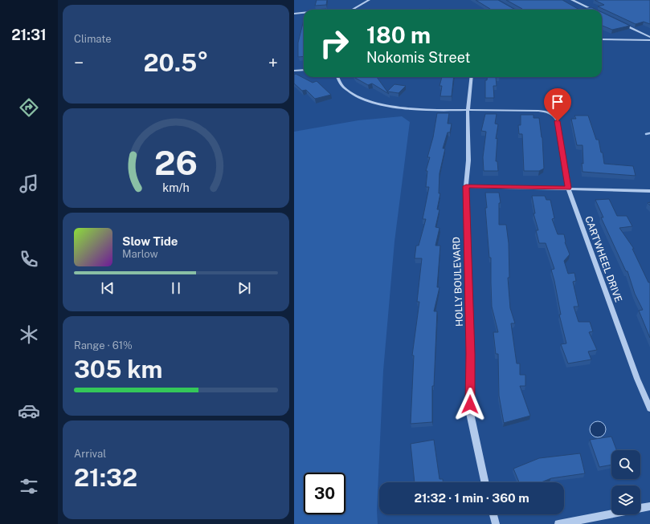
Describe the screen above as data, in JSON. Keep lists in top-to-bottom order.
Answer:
{
  "streets": {
    "street": ["CARTWHEEL DRIVE", "HOLLY BOULEVARD"]
  },
  "crossings": [
    ["CARTWHEEL DRIVE", "HOLLY BOULEVARD"]
  ],
  "page": {
    "tabs": "21:31",
    "tile": [
      "Climate",
      ["Range · 61%", "305 km"],
      ["Arrival", "21:32"]
    ],
    "turn": ["180 m", "Nokomis Street"],
    "heat": ["−", "20.5°", "+"],
    "song": ["Slow Tide", "Marlow"],
    "limit": "30",
    "trip": "21:32 · 1 min · 360 m",
    "gauge": ["26", "km/h"]
  }
}
